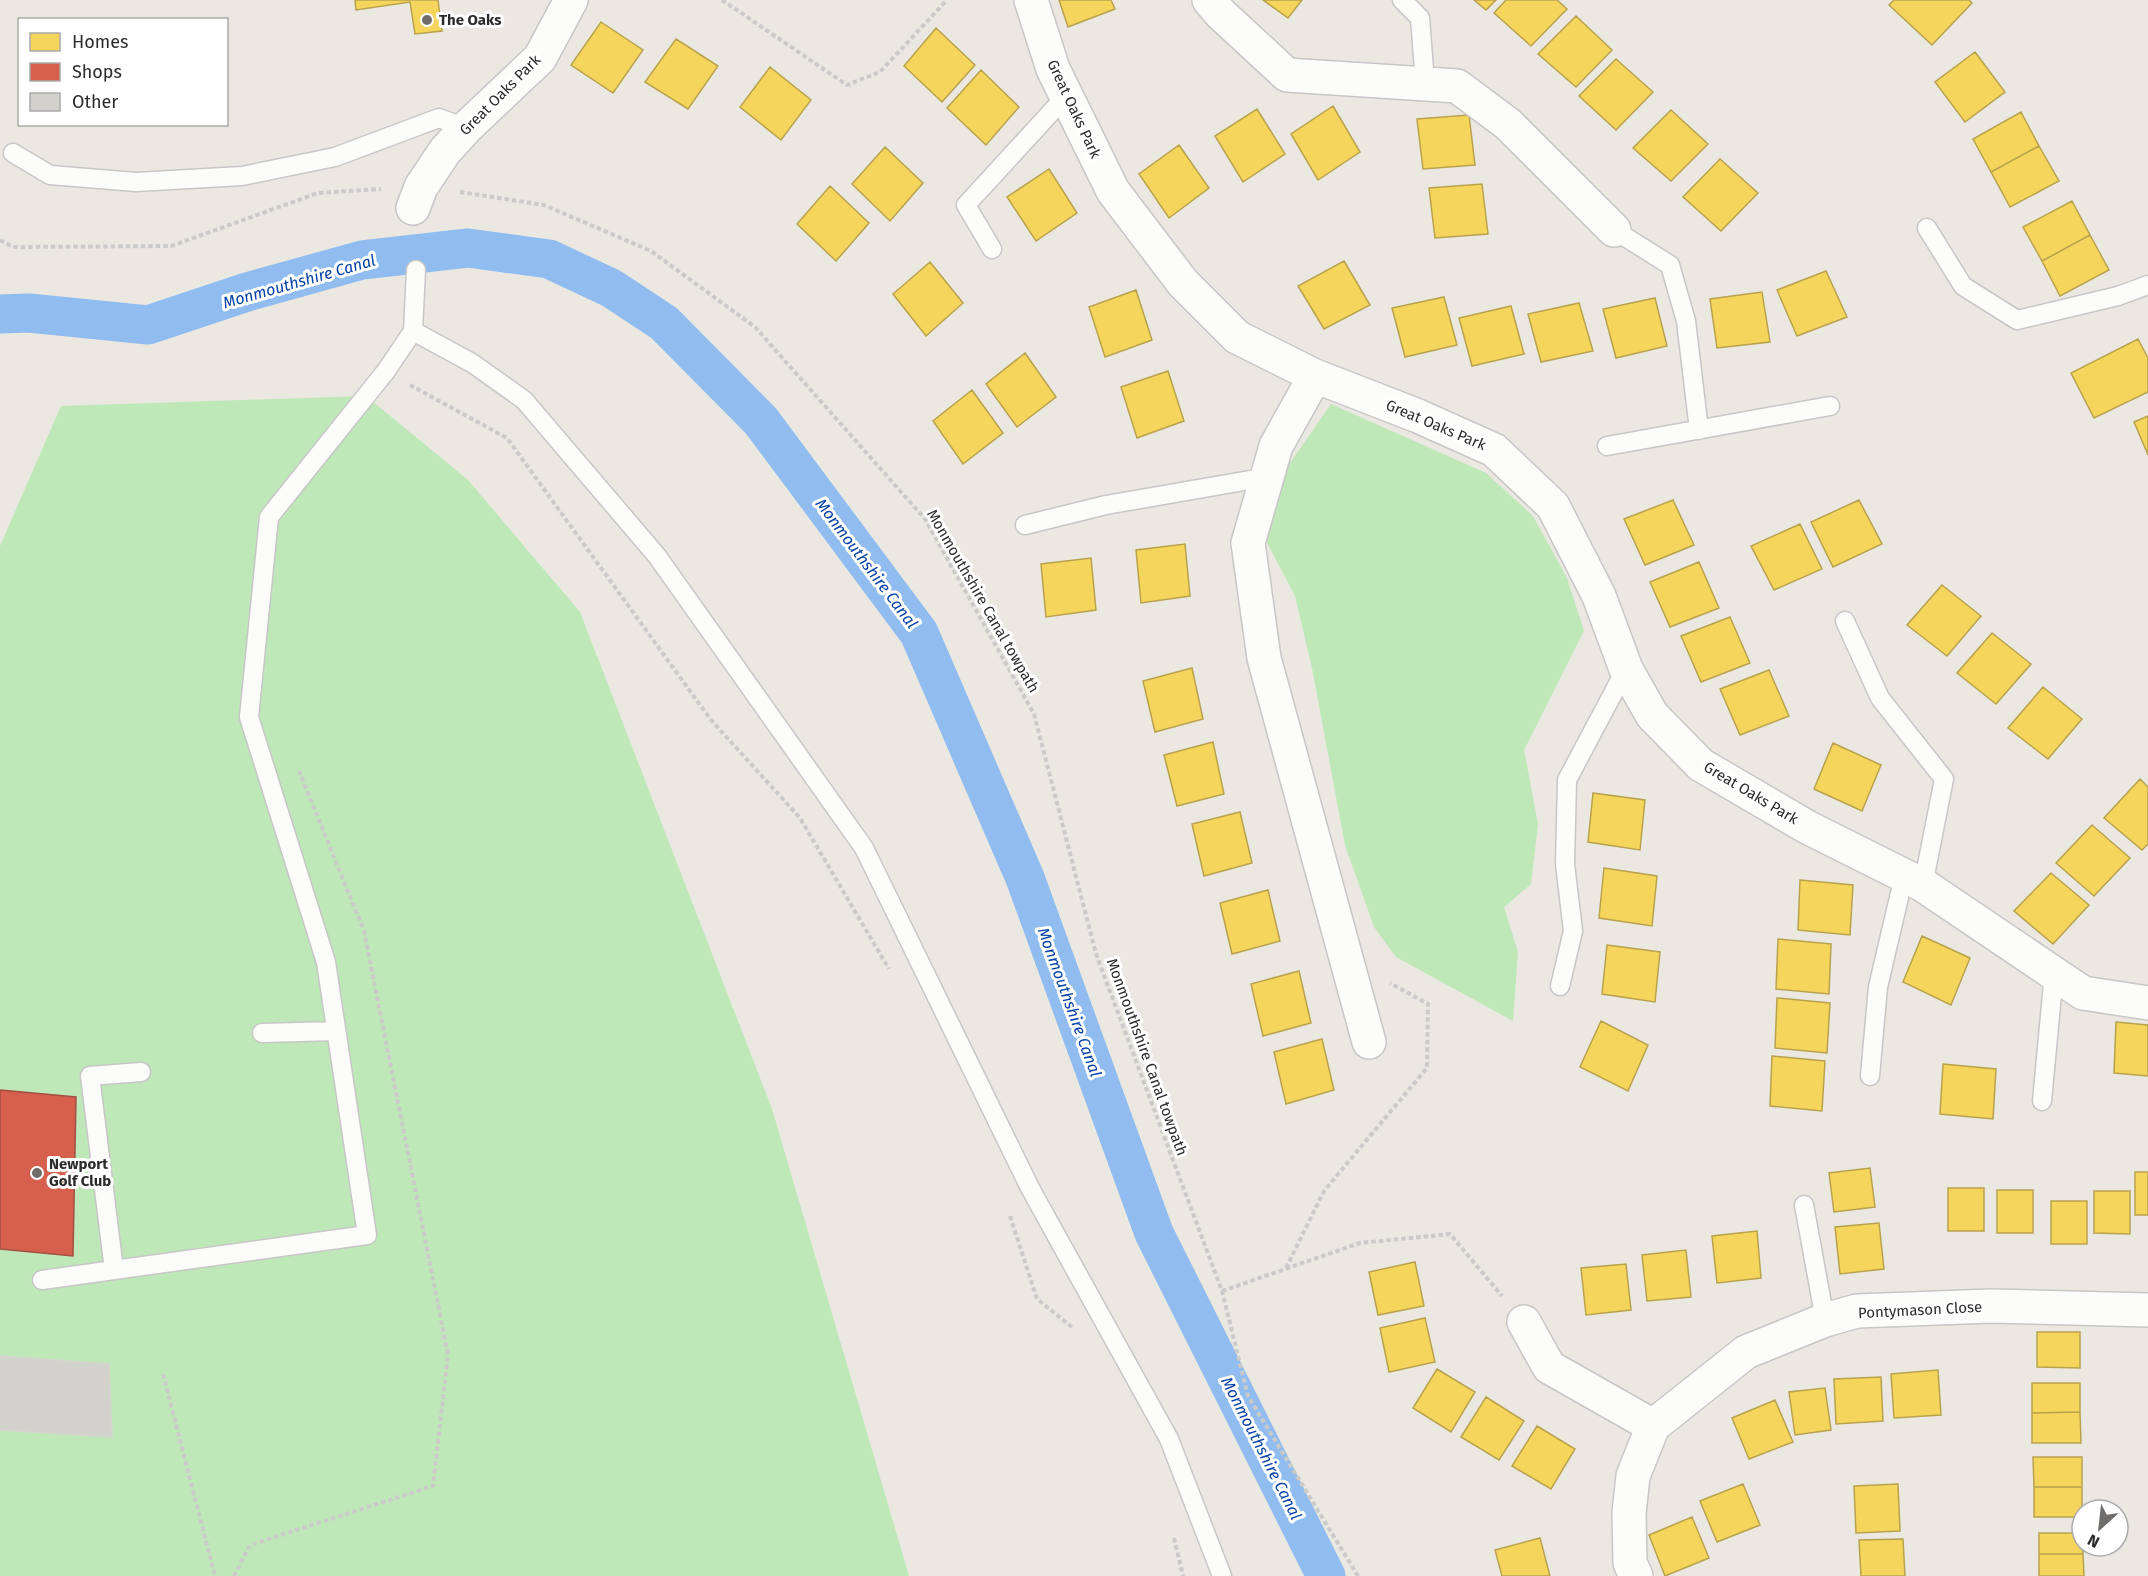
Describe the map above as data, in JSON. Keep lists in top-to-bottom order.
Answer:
{
  "streets": {
    "street": ["Great Oaks Park", "Pontymason Close"],
    "path": ["Monmouthshire Canal towpath"]
  },
  "crossings": [
    ["Great Oaks Park", "Monmouthshire Canal towpath"]
  ],
  "water": ["Monmouthshire Canal"],
  "places": ["The Oaks", "Newport Golf Club"],
  "legend": ["Homes", "Shops", "Other"],
  "north": "bottom left"
}
